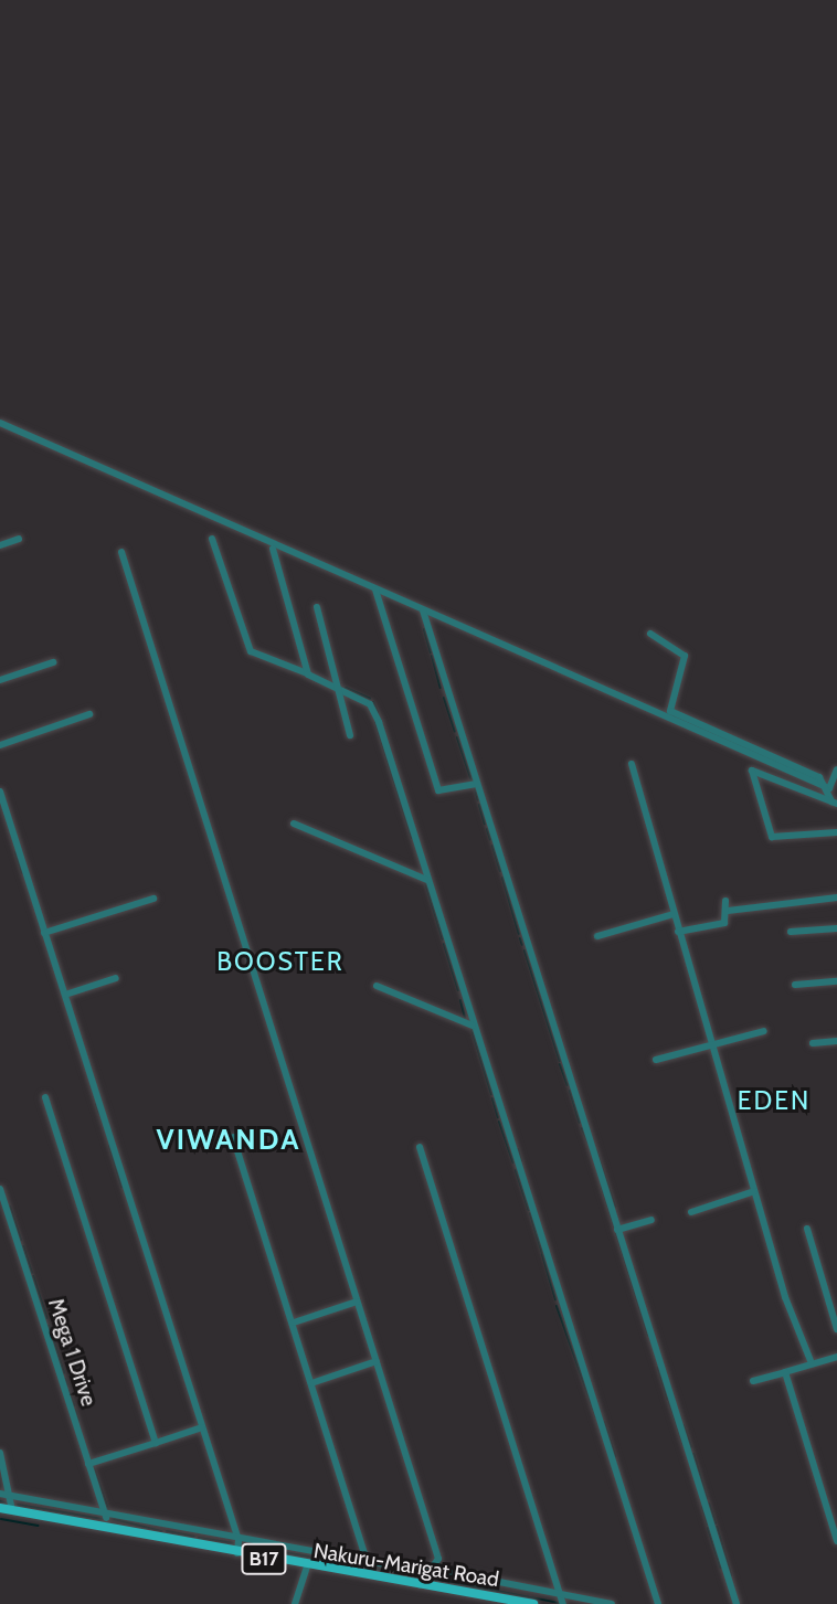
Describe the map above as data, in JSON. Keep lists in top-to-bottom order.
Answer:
{
  "streets": {
    "main road": ["B17", "Nakuru-Marigat Road"],
    "street": ["Mega 1 Drive"]
  },
  "crossings": [
    ["Mega 1 Drive", "Nakuru-Marigat Road"]
  ],
  "districts": ["BOOSTER", "EDEN", "VIWANDA"]
}
